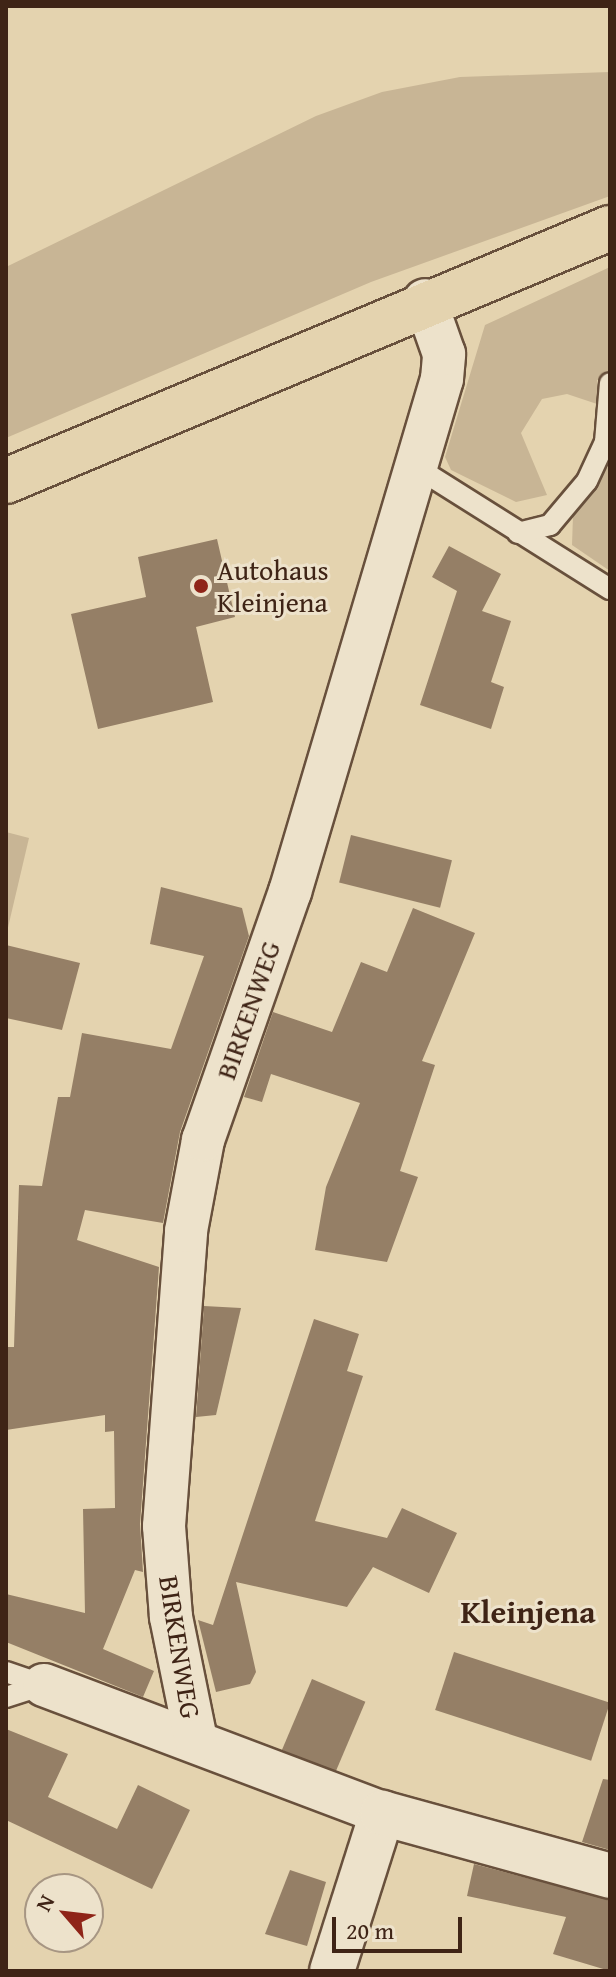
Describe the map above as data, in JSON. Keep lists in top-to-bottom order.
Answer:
{
  "streets": {
    "street": ["BIRKENWEG"]
  },
  "districts": ["Kleinjena"],
  "places": ["Autohaus Kleinjena"],
  "scale_bar": "20 m",
  "north": "top left"
}
